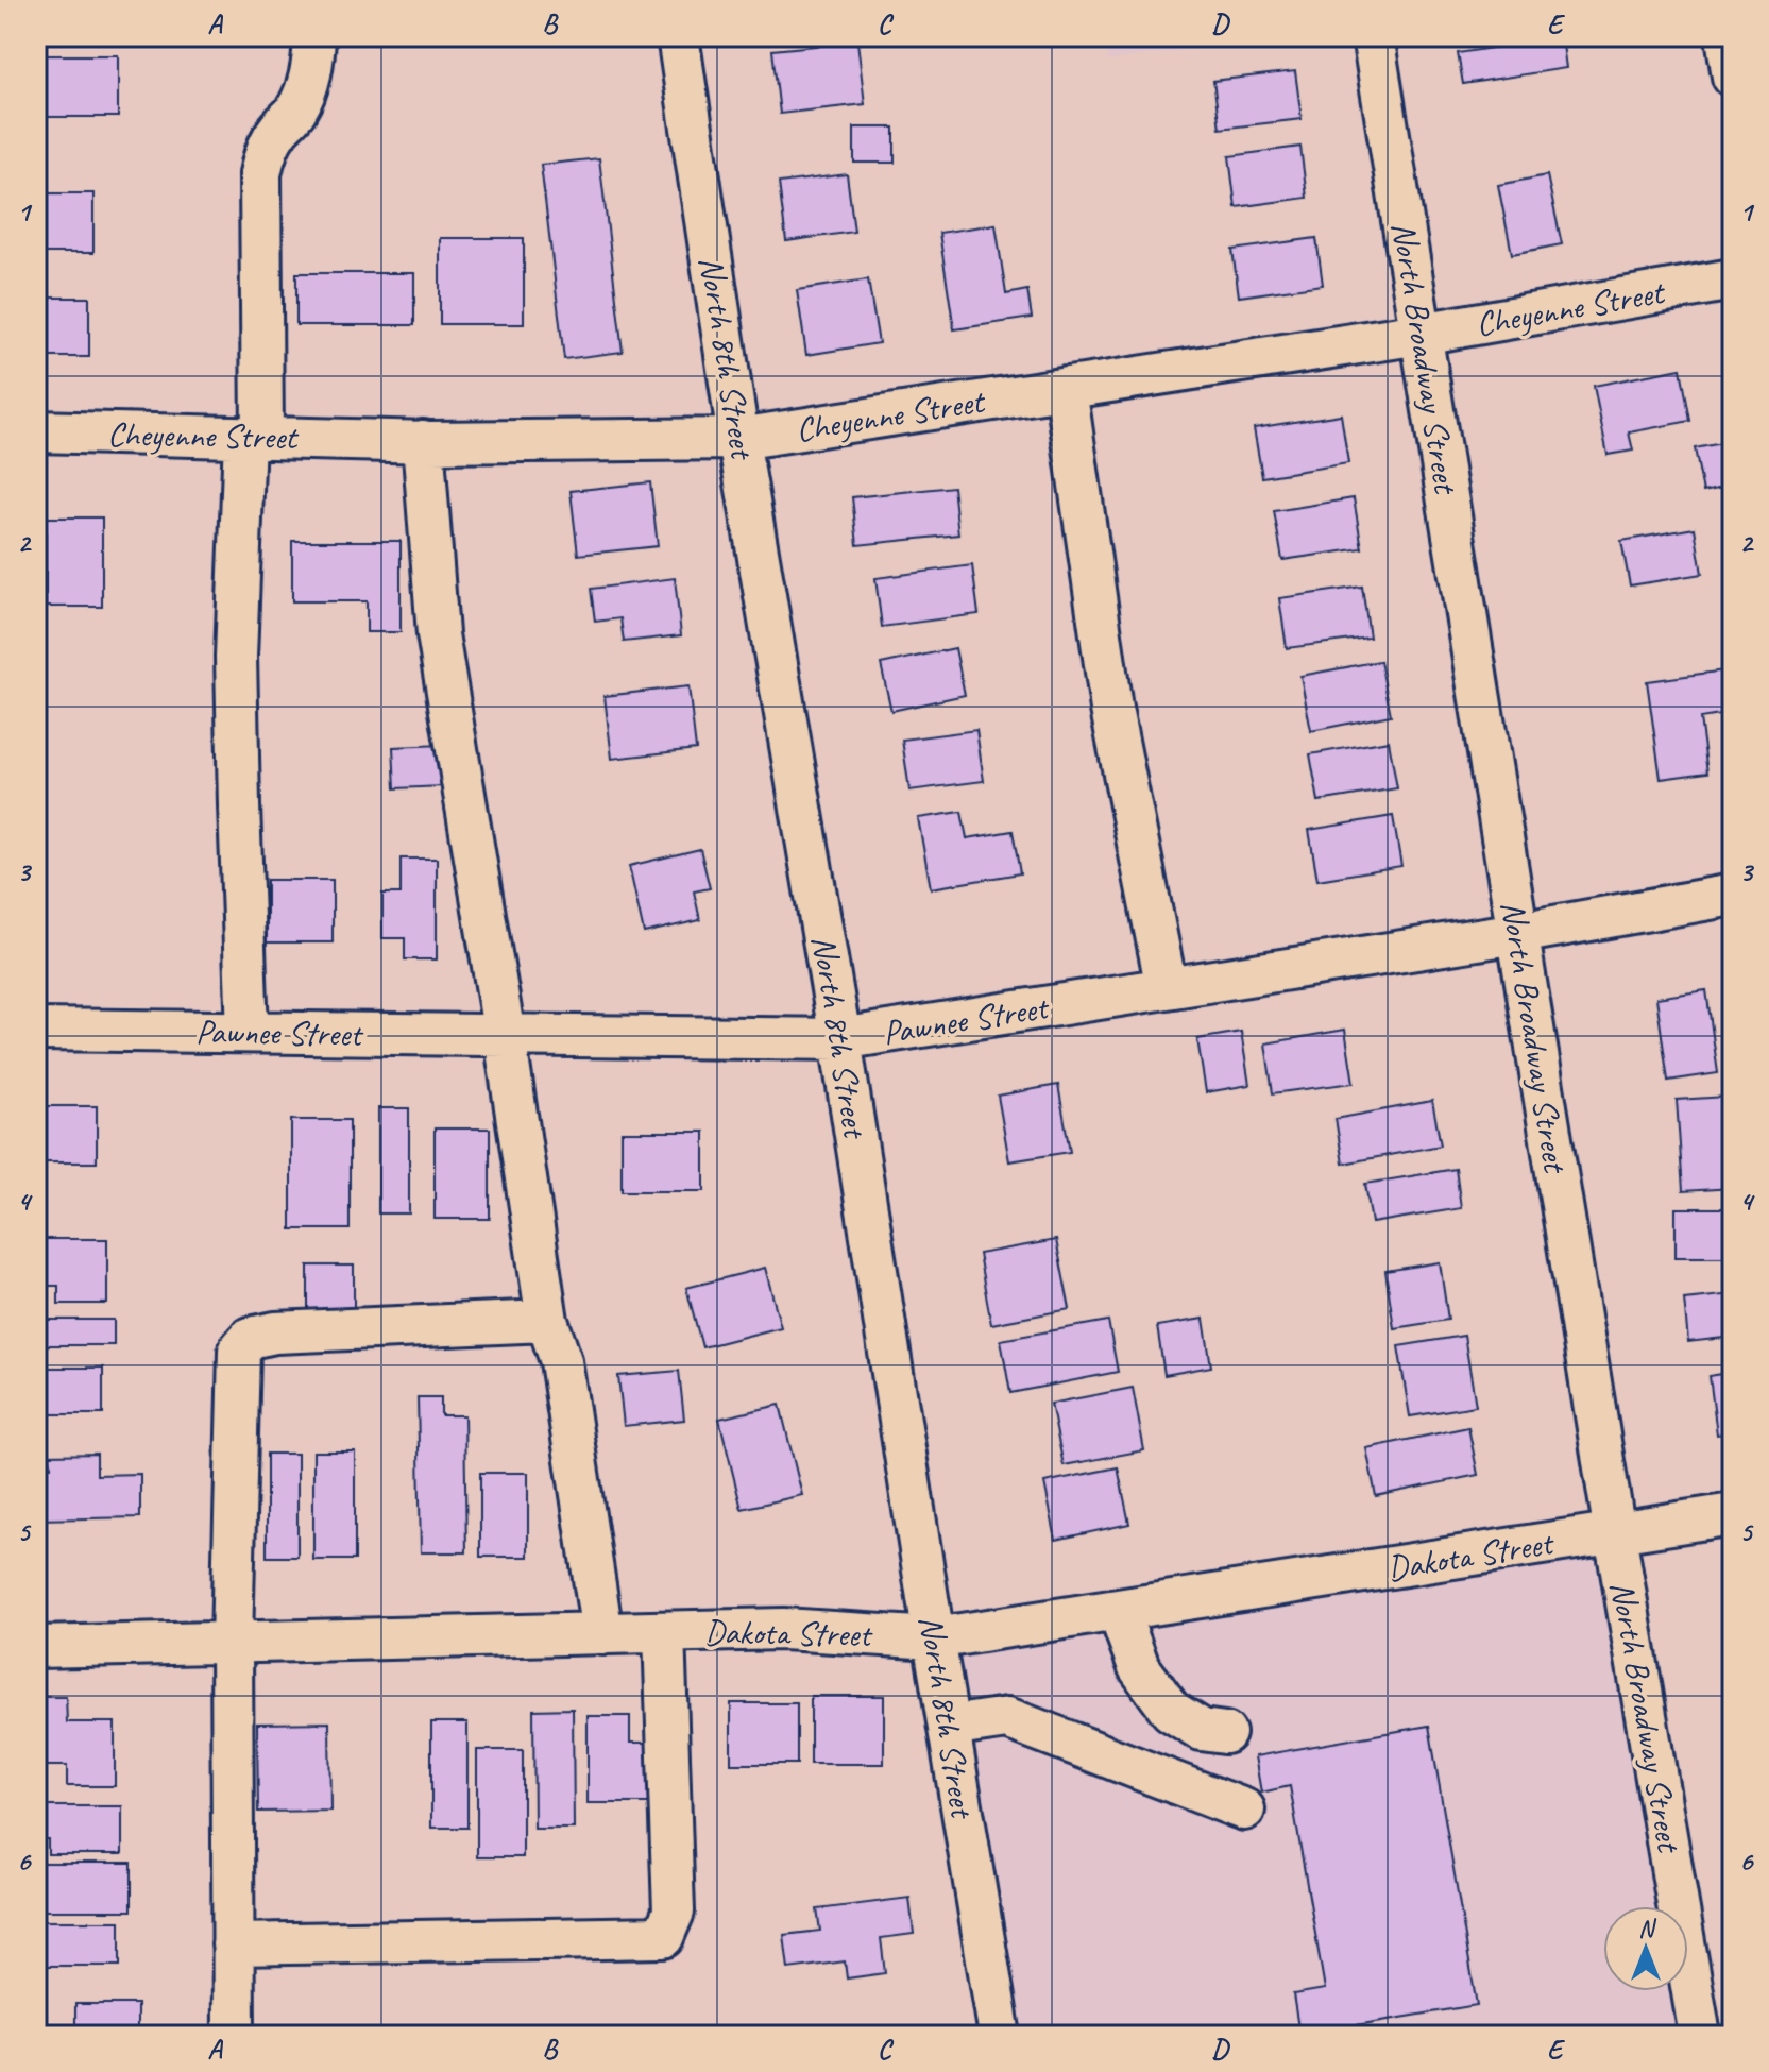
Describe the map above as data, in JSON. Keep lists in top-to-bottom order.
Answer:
{
  "streets": {
    "street": [
      "Cheyenne Street",
      "North 8th Street",
      "North Broadway Street",
      "Pawnee Street",
      "Dakota Street"
    ]
  },
  "crossings": [
    ["Cheyenne Street", "North 8th Street"],
    ["Cheyenne Street", "North Broadway Street"],
    ["North 8th Street", "Pawnee Street"],
    ["North 8th Street", "Dakota Street"],
    ["North Broadway Street", "Pawnee Street"],
    ["North Broadway Street", "Dakota Street"]
  ],
  "north": "top",
  "grid": {
    "columns": [
      "A",
      "B",
      "C",
      "D",
      "E"
    ],
    "rows": [
      "1",
      "2",
      "3",
      "4",
      "5",
      "6"
    ]
  }
}
